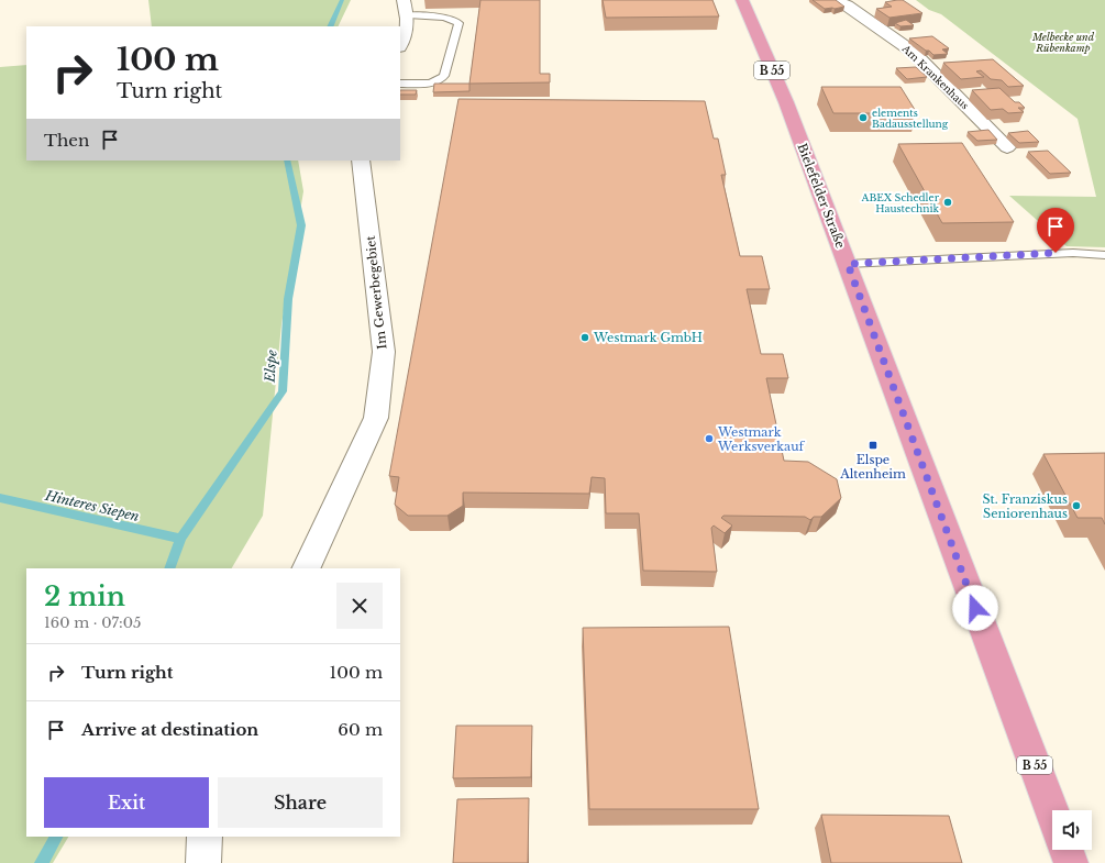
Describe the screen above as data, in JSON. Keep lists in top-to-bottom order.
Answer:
{
  "streets": {
    "main road": ["B 55", "Bielefelder Straße"],
    "street": ["Am Krankenhaus", "Im Gewerbegebiet"]
  },
  "water": ["Elspe", "Hinteres Siepen"],
  "parks": ["Melbecke und Rübenkamp"],
  "places": {
    "other": [
      "elements Badausstellung",
      "ABEX Schedler Haustechnik",
      "Westmark GmbH",
      "Westmark Werksverkauf",
      "St. Franziskus Seniorenhaus"
    ],
    "transit": ["Elspe Altenheim"]
  },
  "page": {
    "turn": ["100 m", "Turn right"],
    "then": "Then",
    "heading": ["2 min", "160 m · 07:05"],
    "list": [
      {
        "name": "Turn right",
        "value": "100 m"
      },
      {
        "name": "Arrive at destination",
        "value": "60 m"
      }
    ],
    "buttons": ["Exit", "Share"]
  }
}
